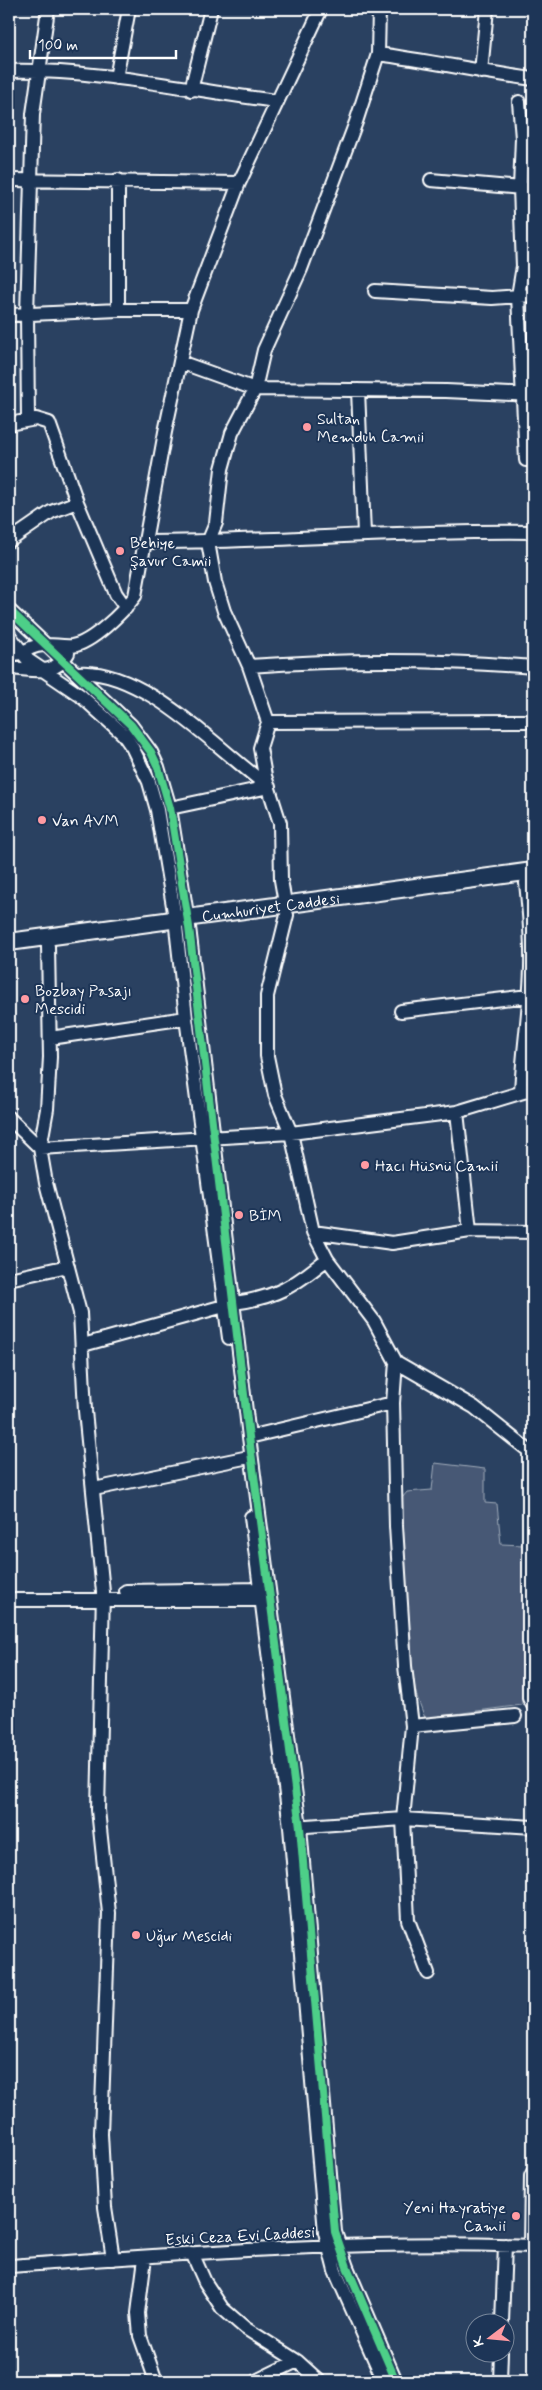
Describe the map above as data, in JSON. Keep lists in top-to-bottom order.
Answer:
{
  "streets": {
    "main road": ["Cumhuriyet Caddesi"],
    "street": ["Eski Ceza Evi Caddesi"]
  },
  "places": [
    "Sultan Memduh Camii",
    "Behiye Şavur Camii",
    "Van AVM",
    "Bozbay Pasajı Mescidi",
    "Hacı Hüsnü Camii",
    "BİM",
    "Uğur Mescidi",
    "Yeni Hayratiye Camii"
  ],
  "scale_bar": "100 m",
  "north": "left"
}
